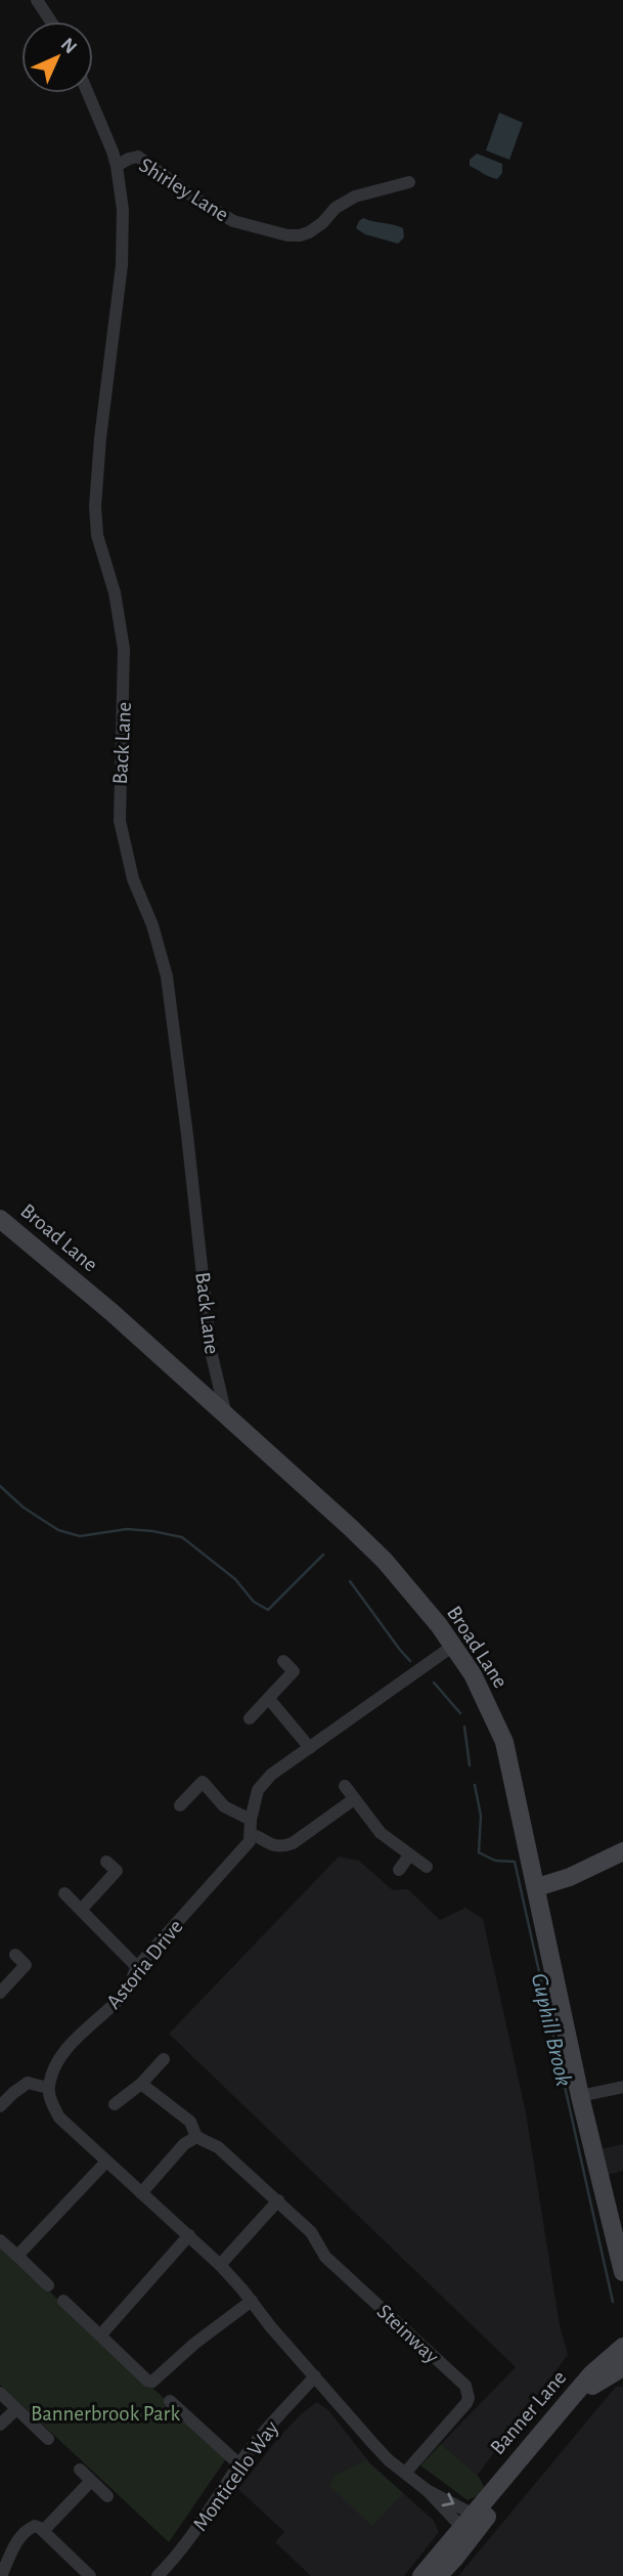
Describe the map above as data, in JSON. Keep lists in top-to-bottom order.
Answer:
{
  "streets": {
    "street": [
      "Shirley Lane",
      "Back Lane",
      "Broad Lane",
      "Astoria Drive",
      "Steinway",
      "Banner Lane",
      "Monticello Way"
    ]
  },
  "crossings": [
    ["Shirley Lane", "Back Lane"],
    ["Back Lane", "Broad Lane"]
  ],
  "water": ["Guphill Brook"],
  "parks": ["Bannerbrook Park"],
  "north": "top right"
}
